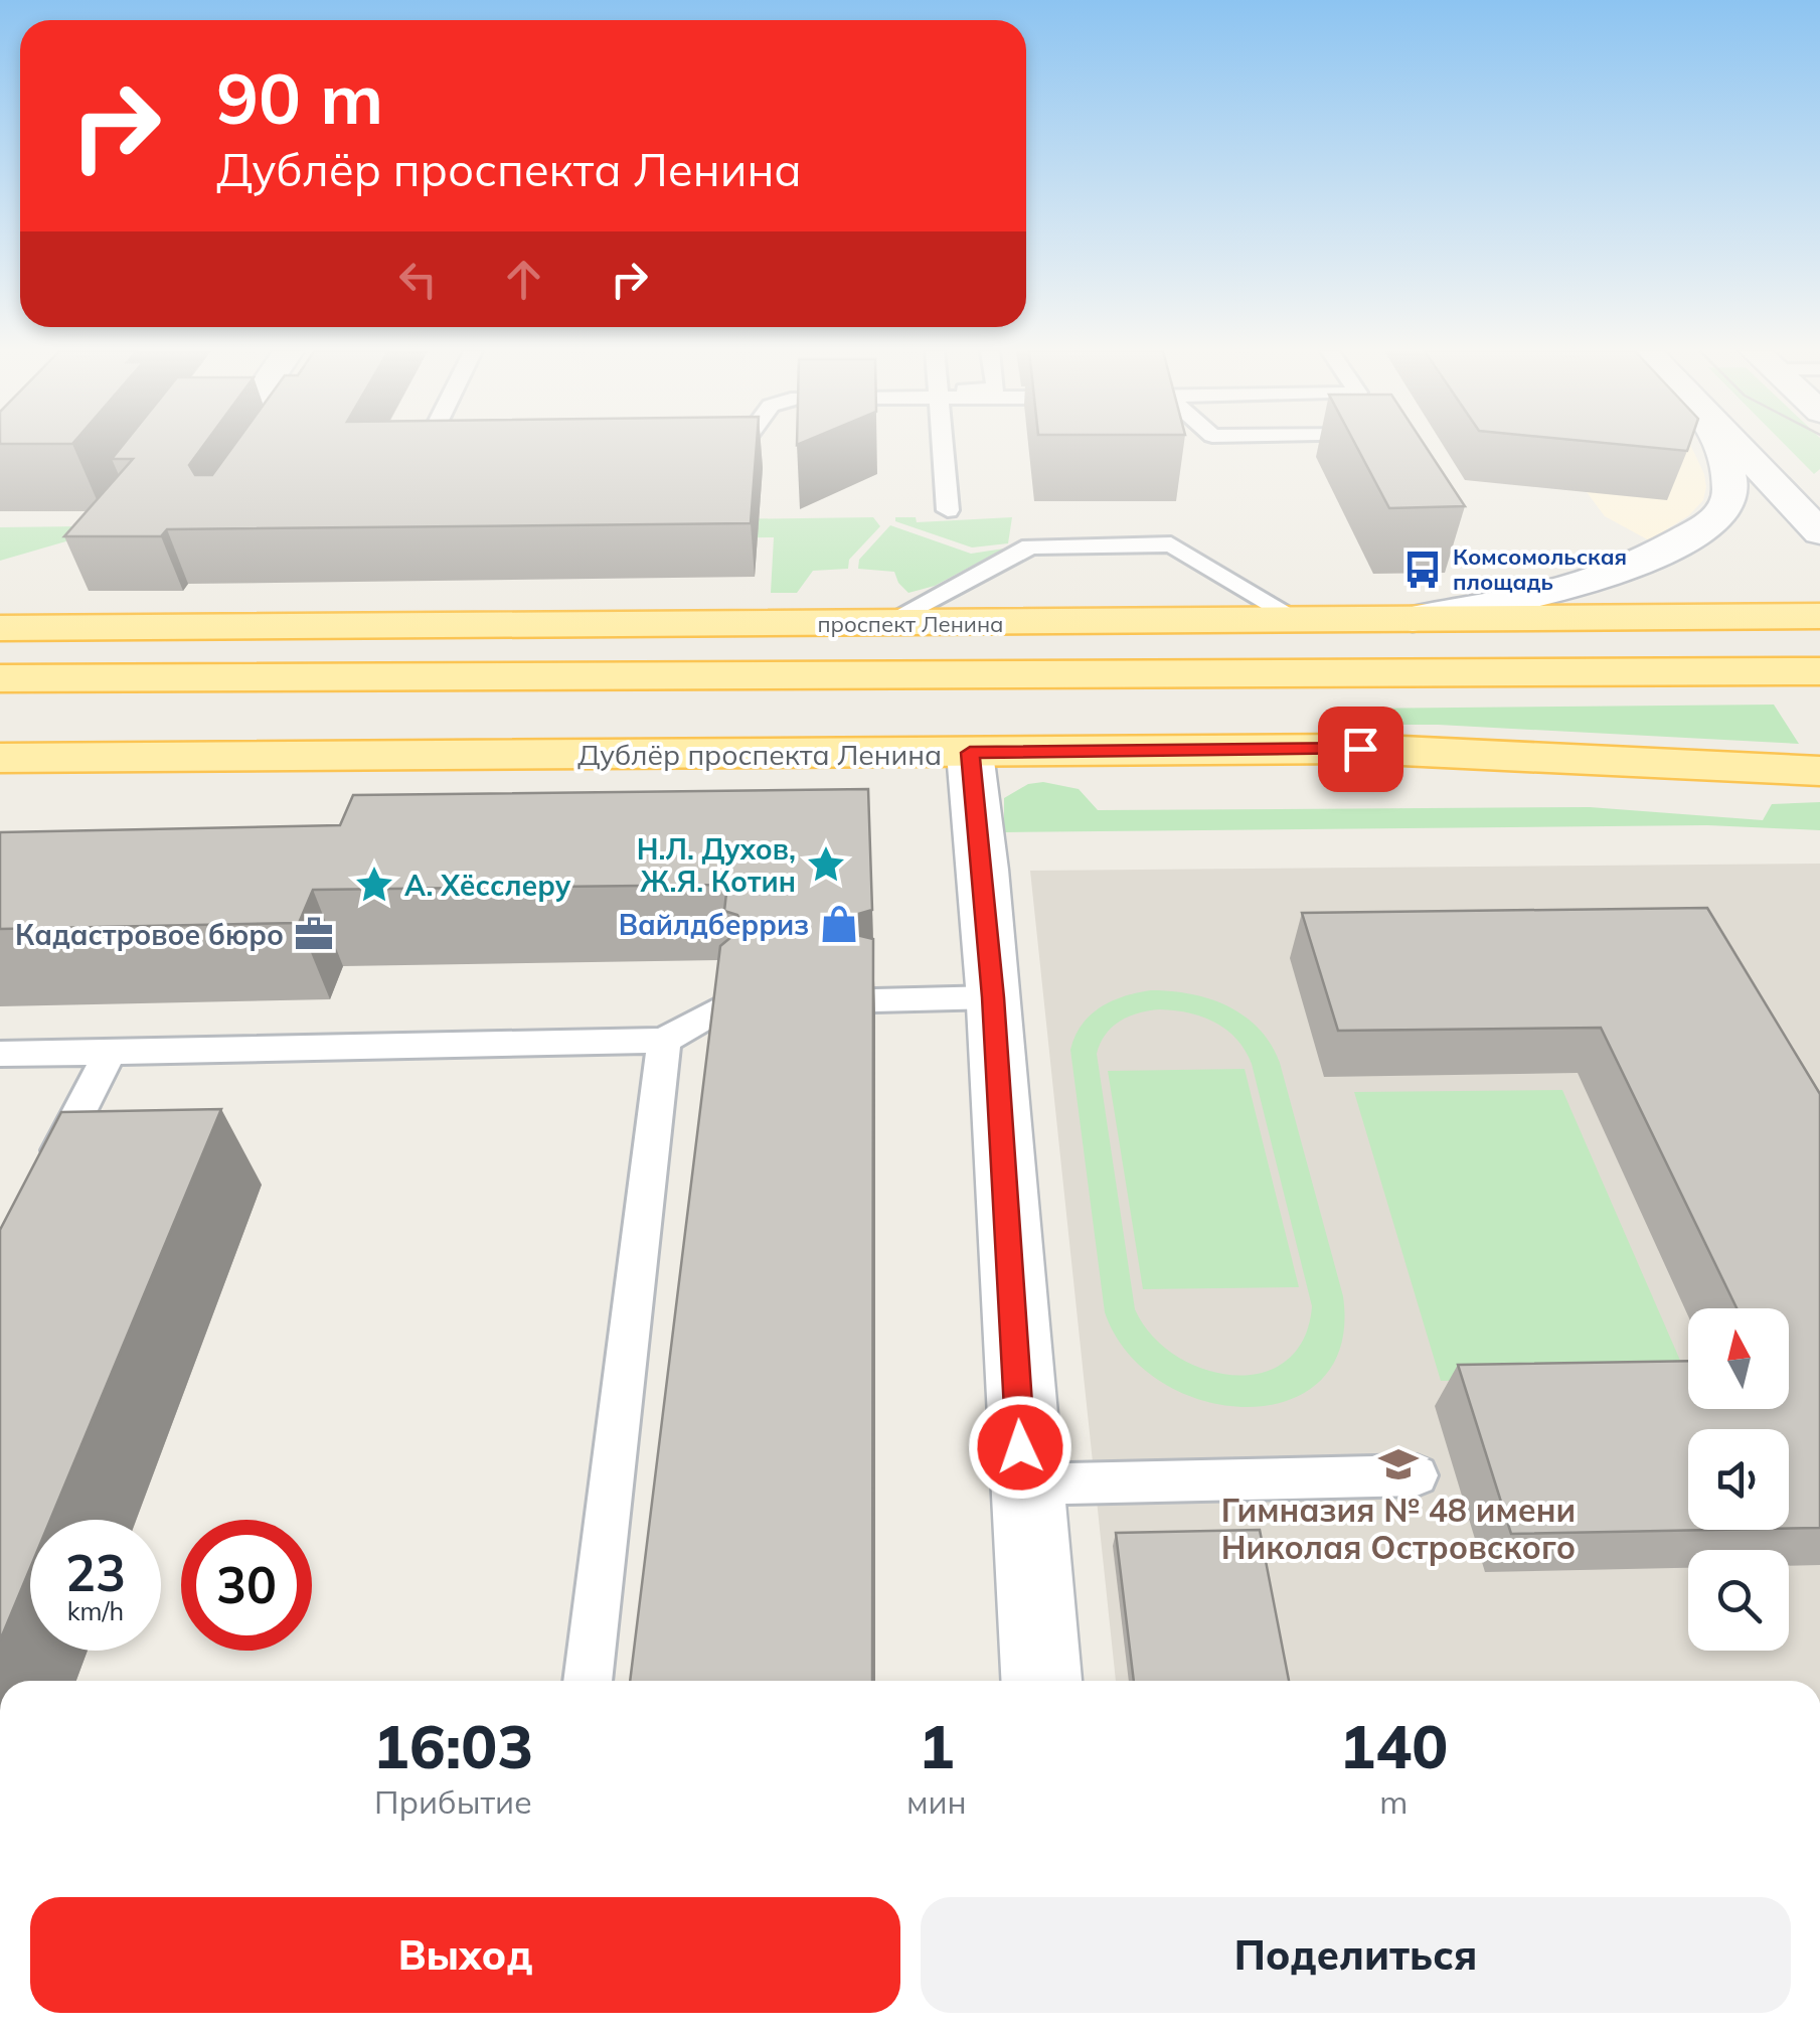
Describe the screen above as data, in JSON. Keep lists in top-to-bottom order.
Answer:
{
  "streets": {
    "main road": ["проспект Ленина", "Дублёр проспекта Ленина"]
  },
  "places": {
    "bus stop": ["Комсомольская площадь"],
    "place": ["Н.Л. Духов, Ж.Я. Котин", "А. Хёсслеру"],
    "shop": ["Вайлдберриз"],
    "office": ["Кадастровое бюро"],
    "school or university": ["Гимназия № 48 имени Николая Островского"]
  },
  "north": "top",
  "page": {
    "turn": ["90 m", "Дублёр проспекта Ленина"],
    "speed": "23 km/h",
    "limit": "30",
    "eta": [
      "16:03",
      "Прибытие",
      "1",
      "мин",
      "140",
      "m"
    ],
    "buttons": ["Выход", "Поделиться"]
  }
}
